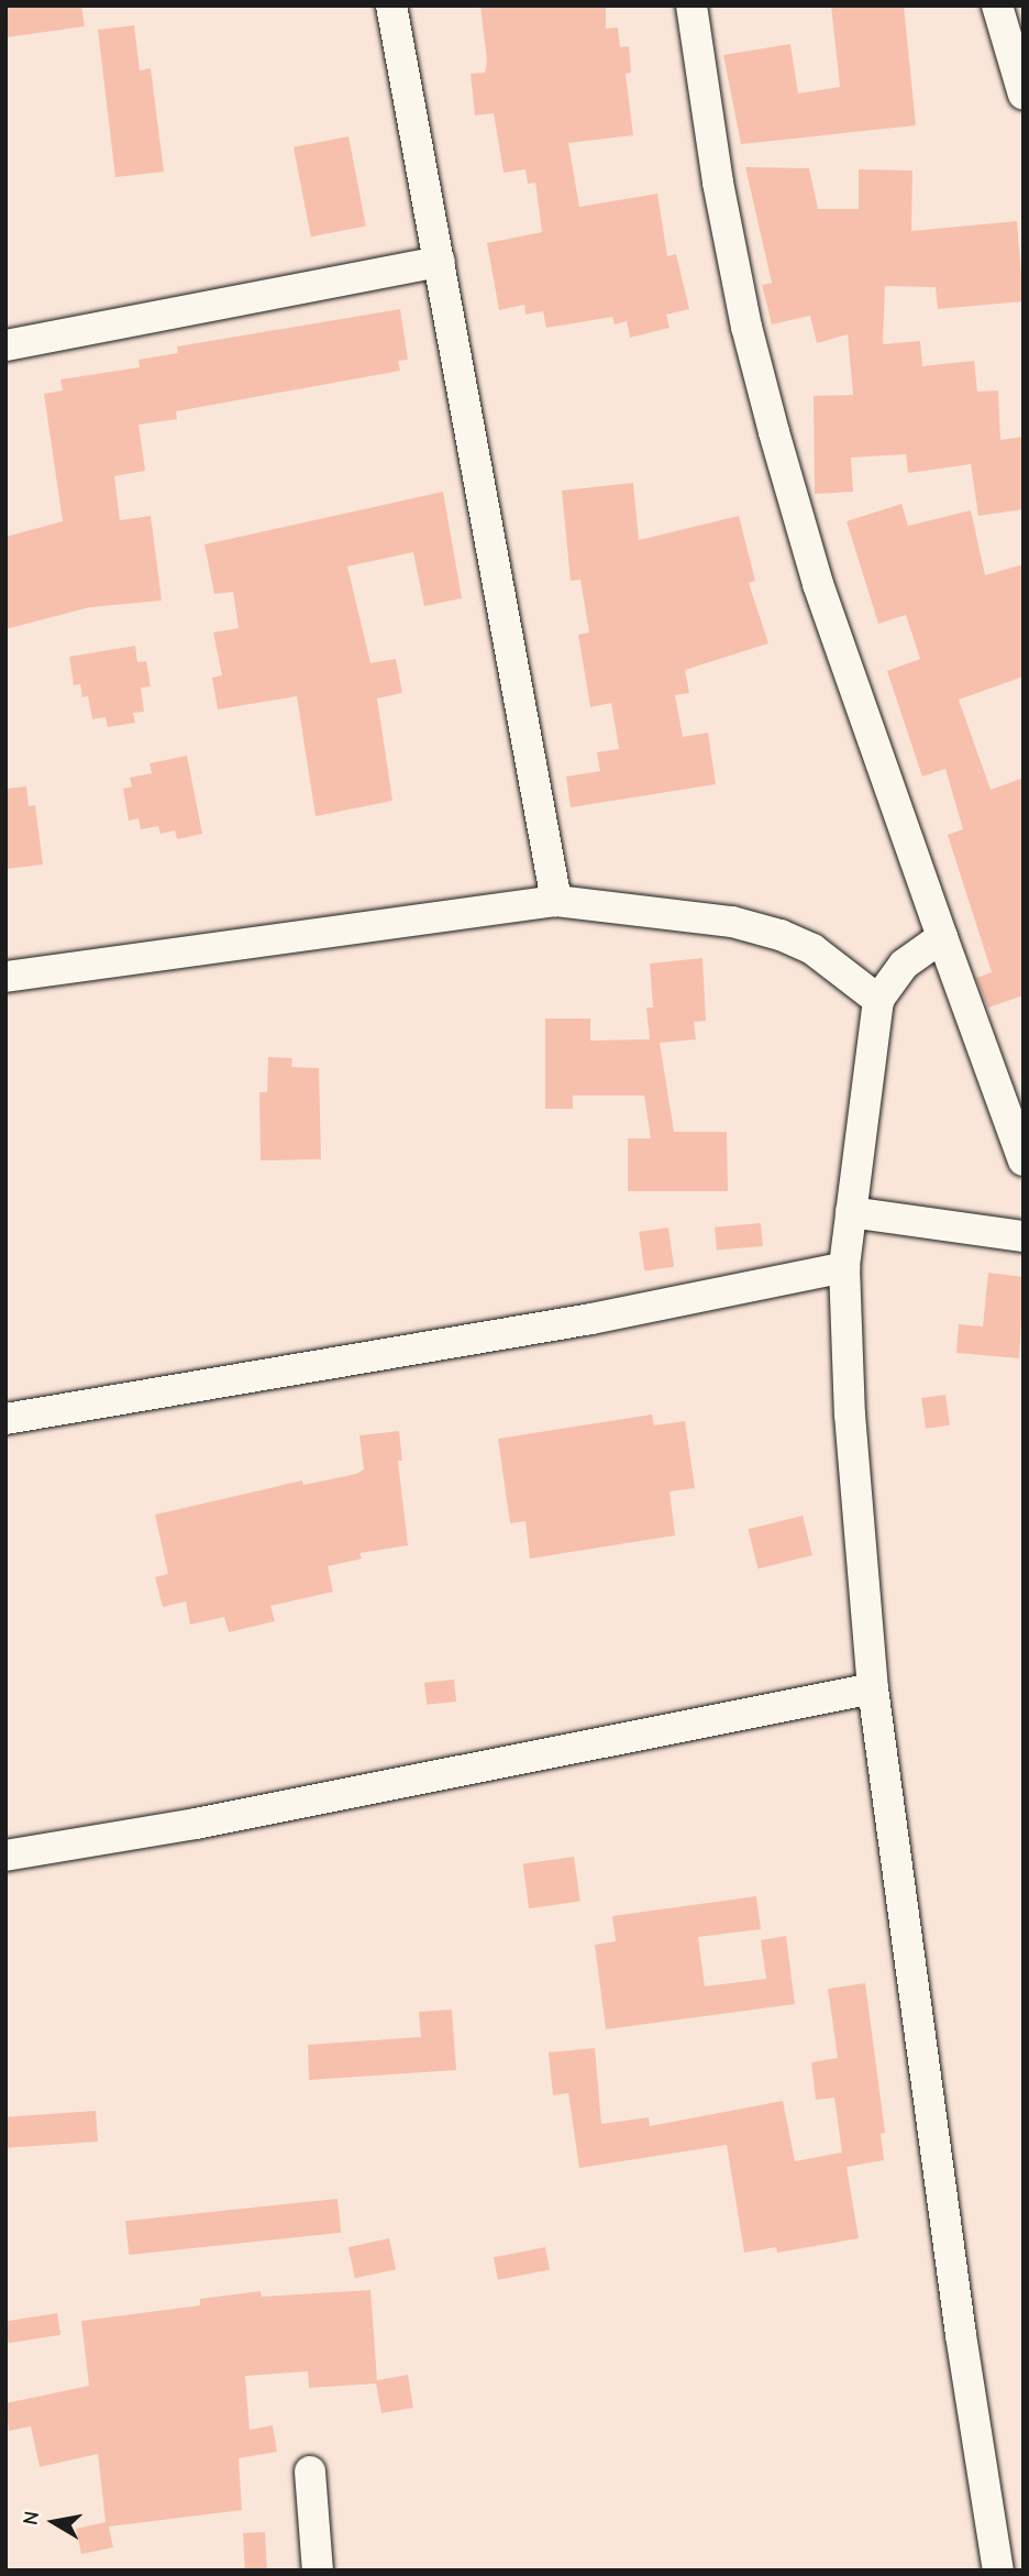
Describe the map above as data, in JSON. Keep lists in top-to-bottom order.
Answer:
{
  "north": "left"
}
